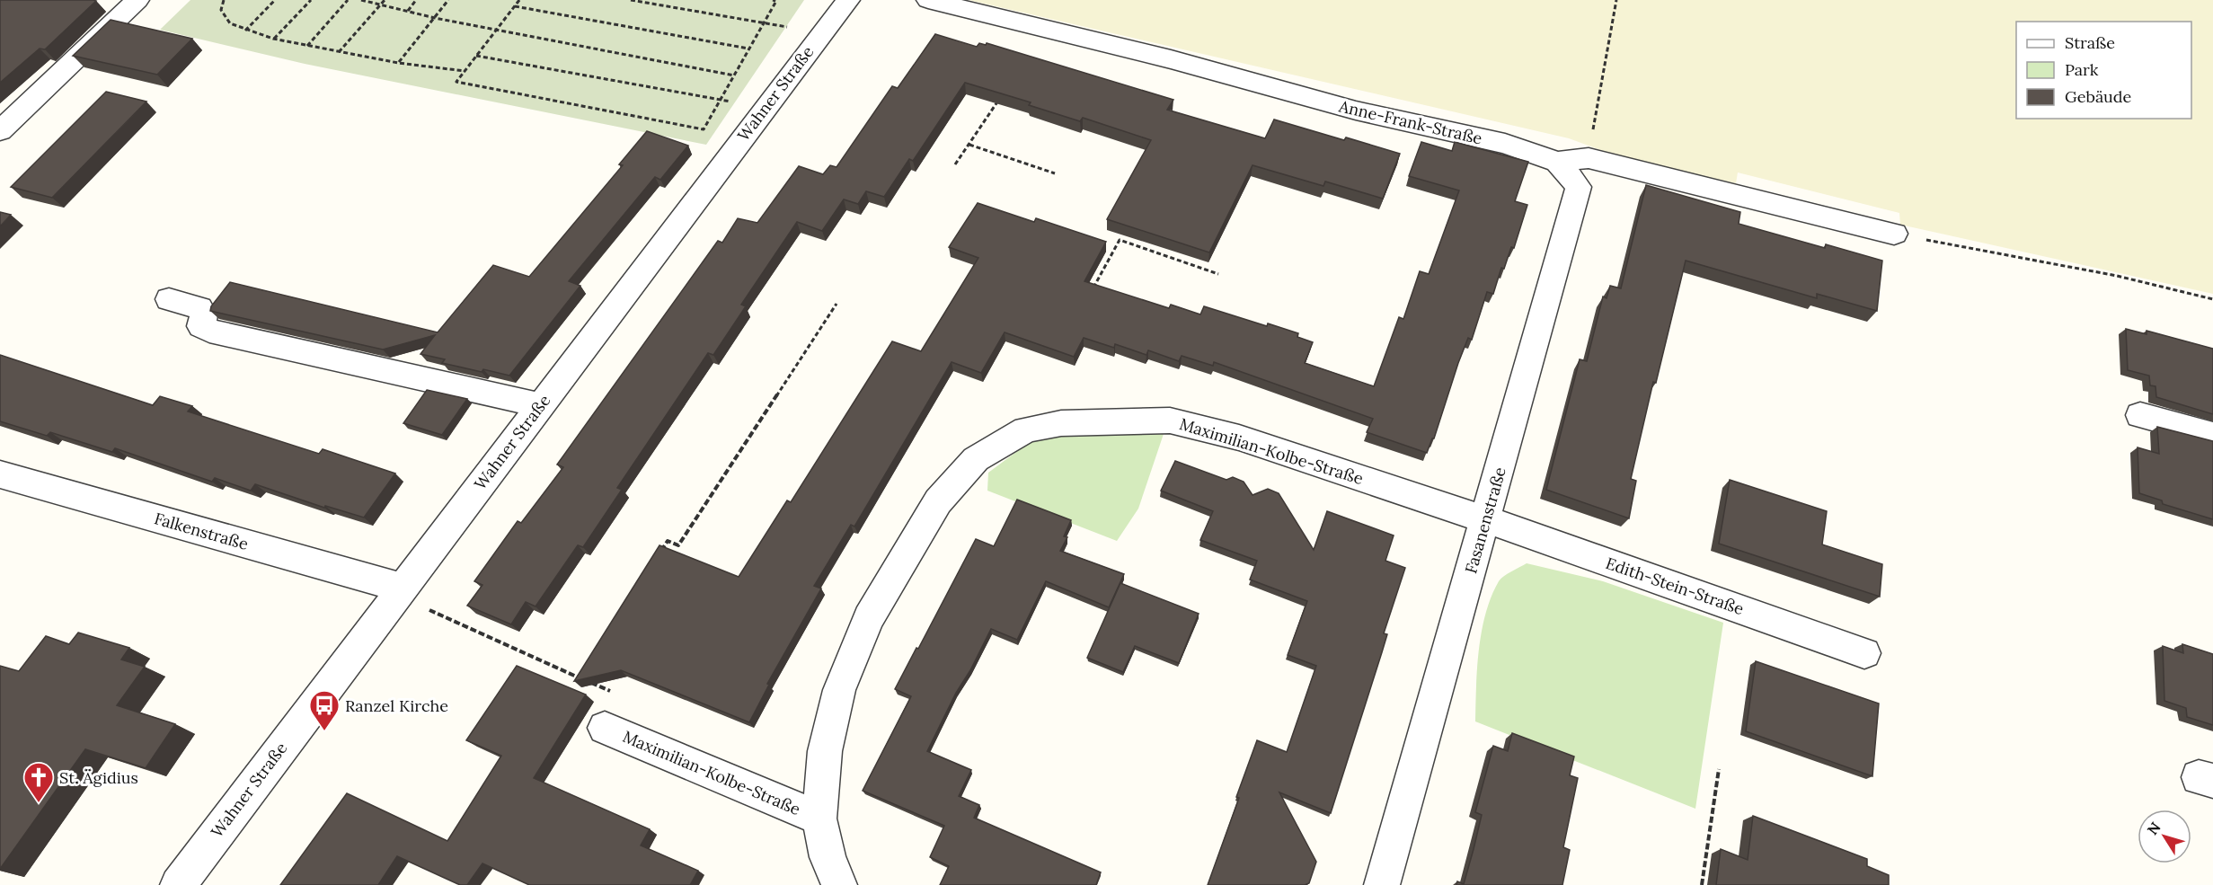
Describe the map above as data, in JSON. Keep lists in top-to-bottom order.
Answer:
{
  "streets": {
    "street": [
      "Wahner Straße",
      "Anne-Frank-Straße",
      "Maximilian-Kolbe-Straße",
      "Fasanenstraße",
      "Falkenstraße",
      "Edith-Stein-Straße"
    ]
  },
  "crossings": [
    ["Wahner Straße", "Falkenstraße"],
    ["Anne-Frank-Straße", "Fasanenstraße"],
    ["Maximilian-Kolbe-Straße", "Fasanenstraße"],
    ["Maximilian-Kolbe-Straße", "Edith-Stein-Straße"],
    ["Fasanenstraße", "Edith-Stein-Straße"]
  ],
  "places": {
    "bus stop": ["Ranzel Kirche"],
    "church": ["St. Ägidius"]
  },
  "legend": ["Straße", "Park", "Gebäude"],
  "north": "top left"
}
